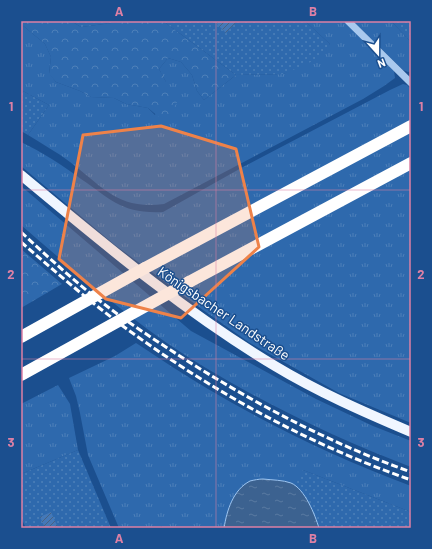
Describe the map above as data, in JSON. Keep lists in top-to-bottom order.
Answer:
{
  "streets": {
    "main road": ["Königsbacher Landstraße"]
  },
  "north": "bottom",
  "grid": {
    "columns": ["A", "B"],
    "rows": ["1", "2", "3"]
  }
}
